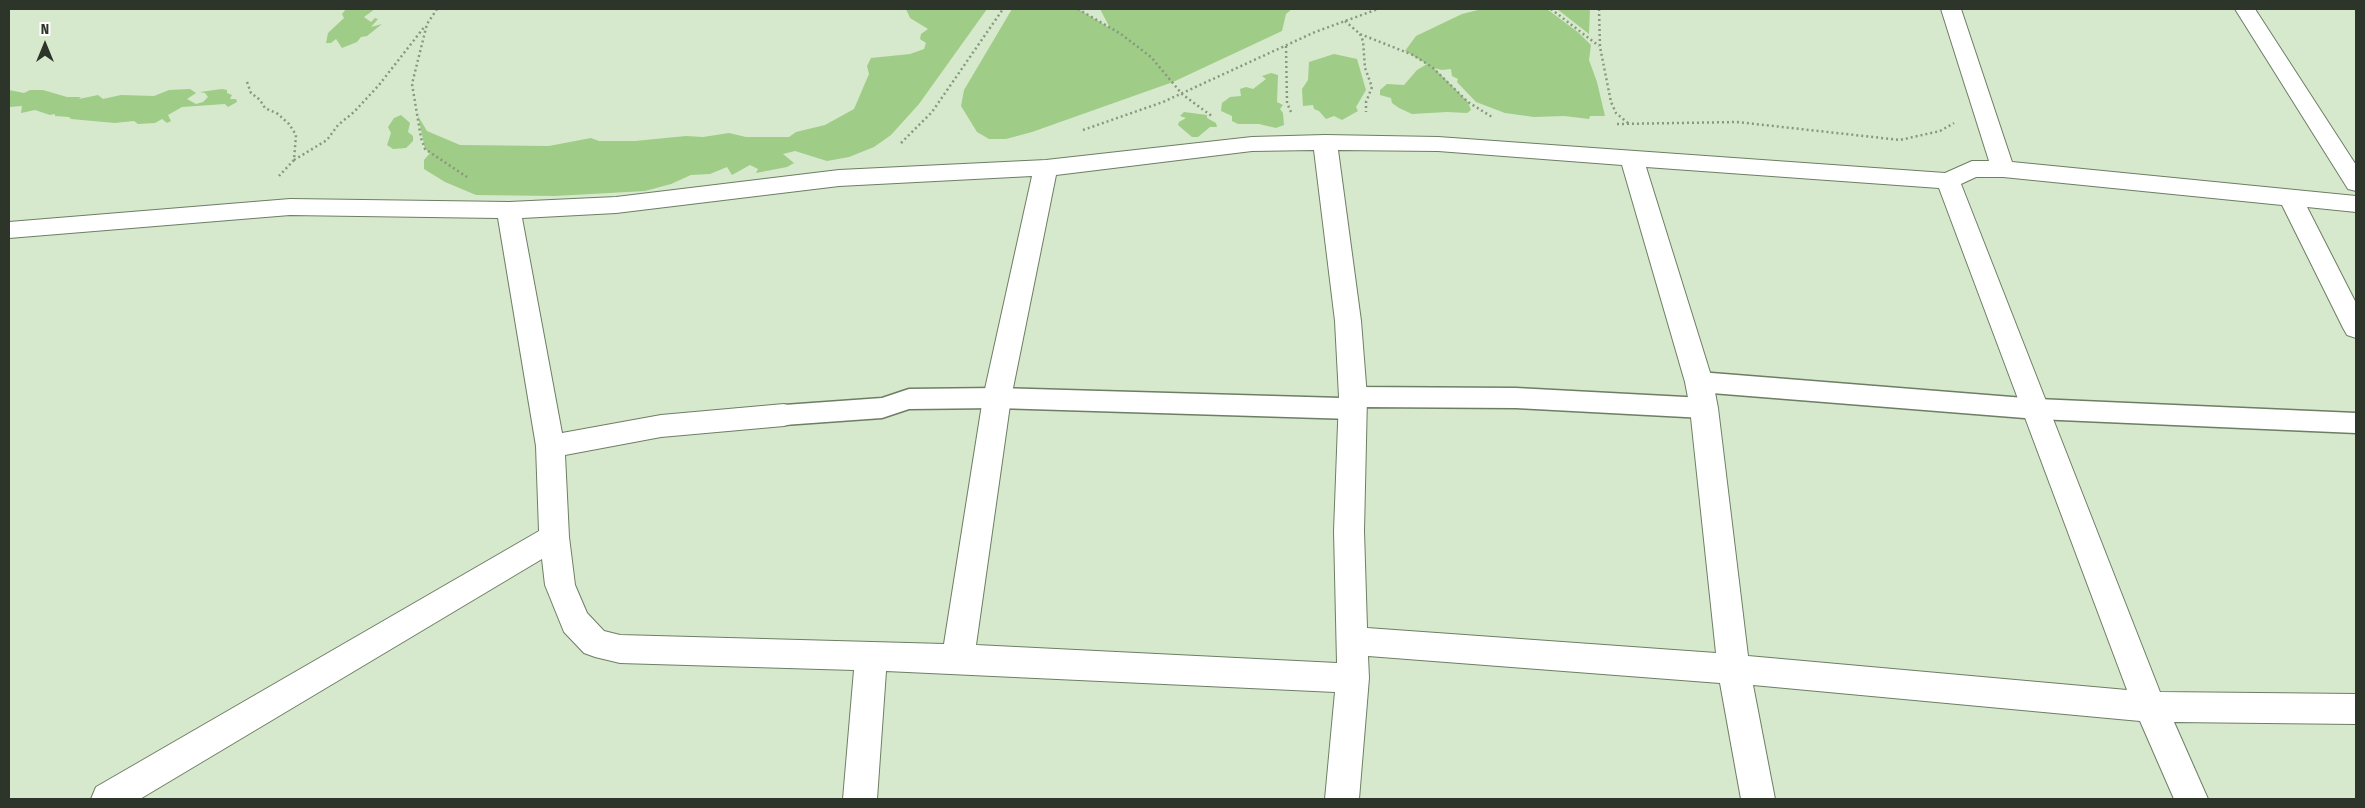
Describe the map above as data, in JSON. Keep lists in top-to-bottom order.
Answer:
{
  "north": "top"
}
